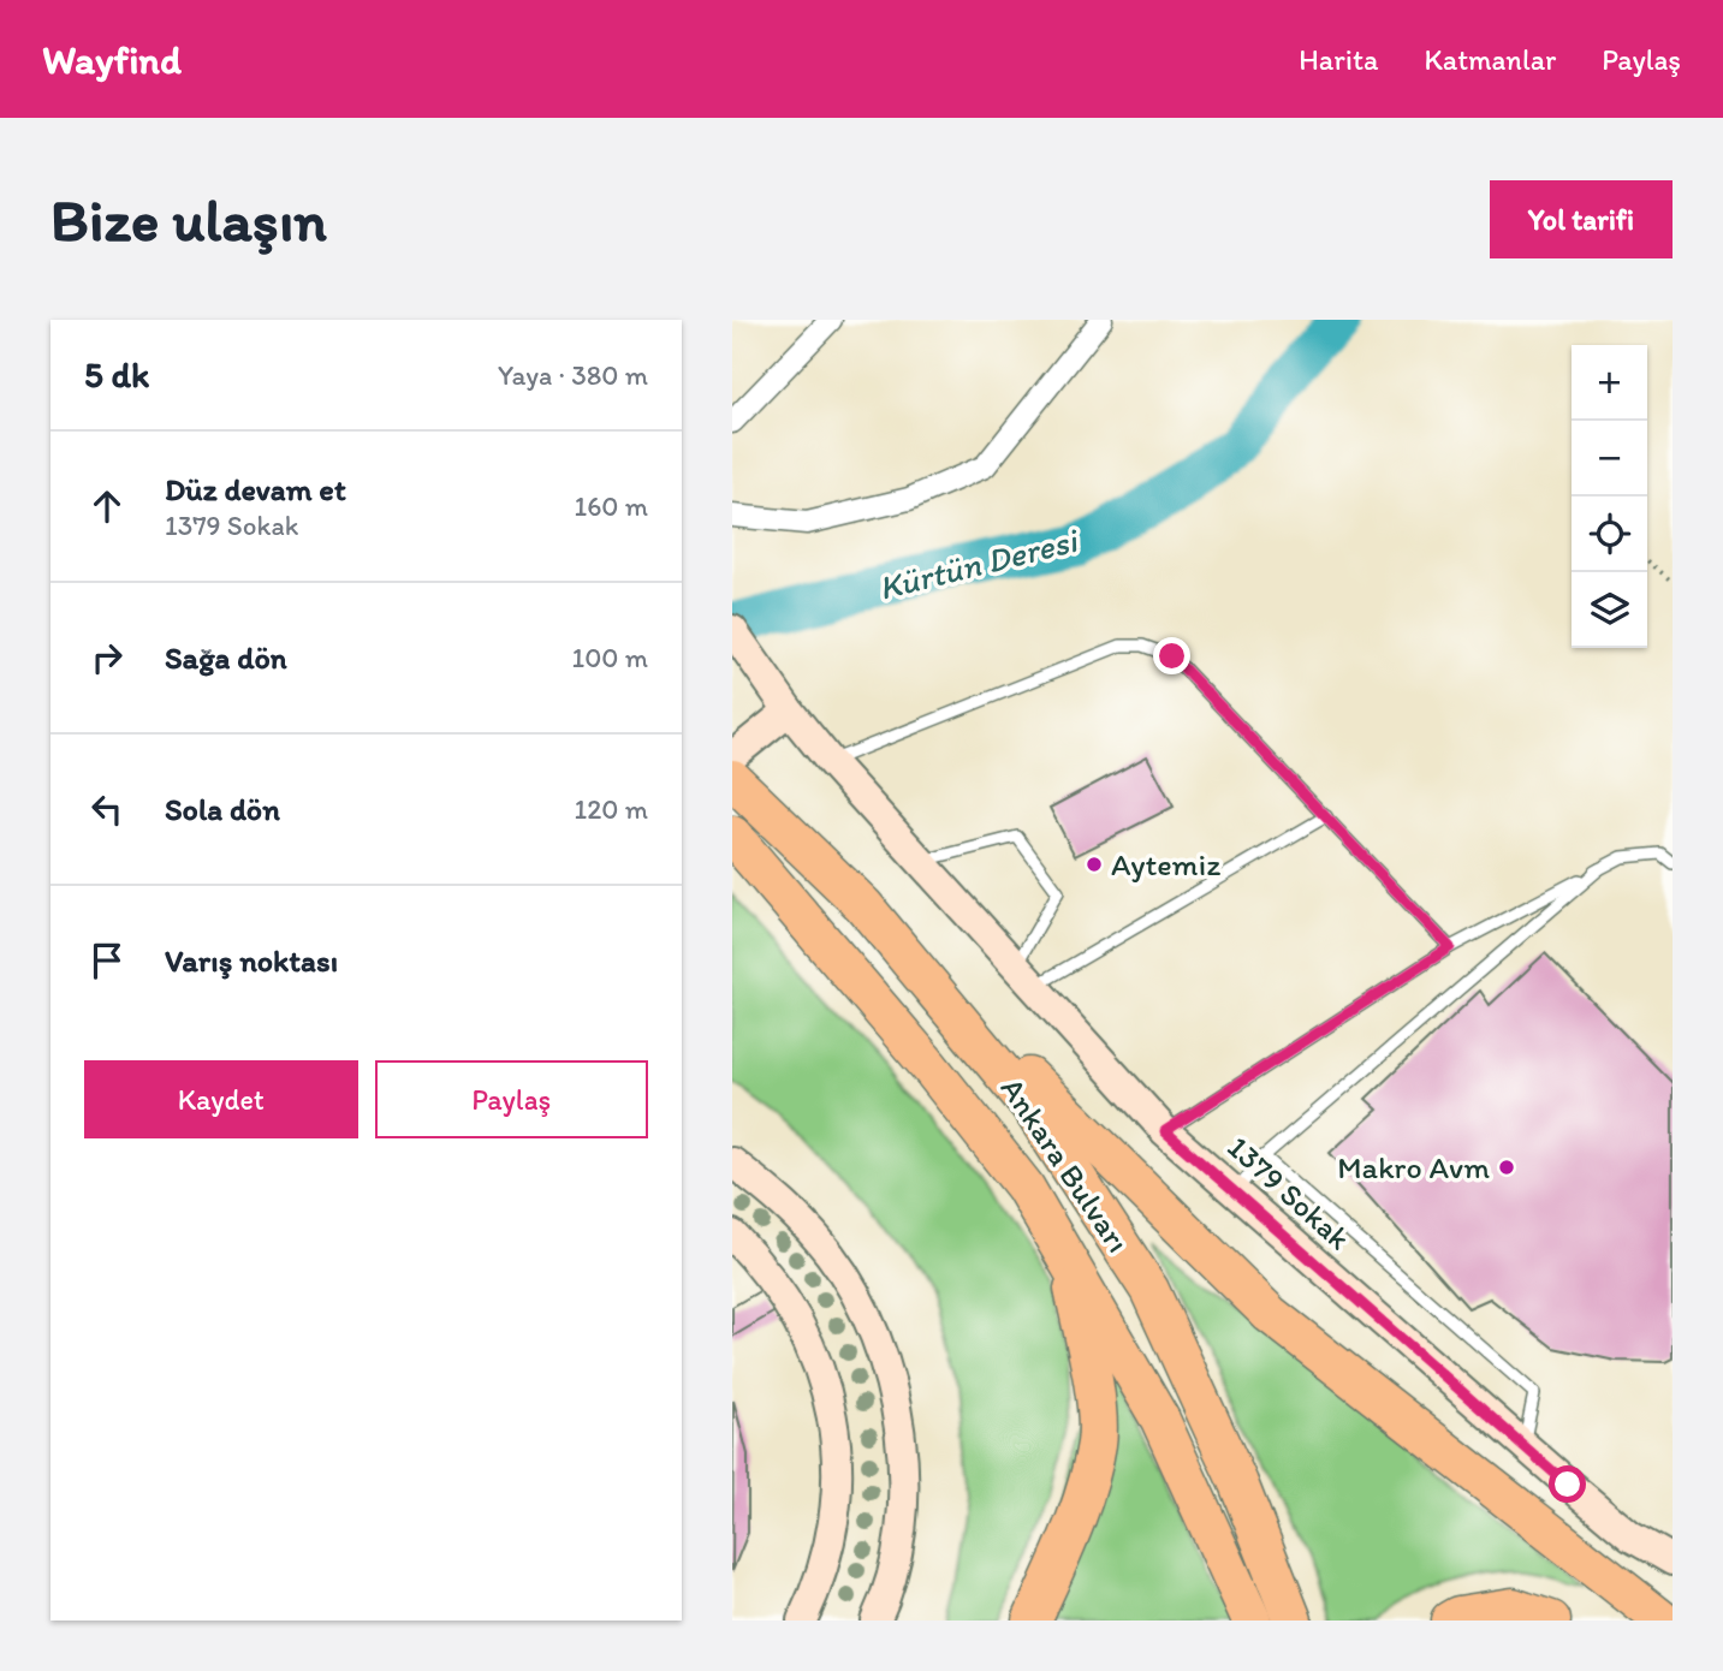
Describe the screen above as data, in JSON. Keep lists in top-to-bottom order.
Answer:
{
  "streets": {
    "highway": ["Ankara Bulvarı"],
    "street": ["1379 Sokak"]
  },
  "water": ["Kürtün Deresi"],
  "places": ["Aytemiz", "Makro Avm"],
  "page": {
    "header": "Wayfind",
    "nav": ["Harita", "Katmanlar", "Paylaş"],
    "buttons": [
      "Yol tarifi",
      ["Kaydet", "Paylaş"]
    ],
    "title": "Bize ulaşın",
    "heading": ["5 dk", "Yaya · 380 m"],
    "map_buttons": ["+", "−"],
    "list": [
      ["Düz devam et", "1379 Sokak", "160 m"],
      ["Sağa dön", "100 m"],
      ["Sola dön", "120 m"],
      "Varış noktası"
    ]
  }
}
